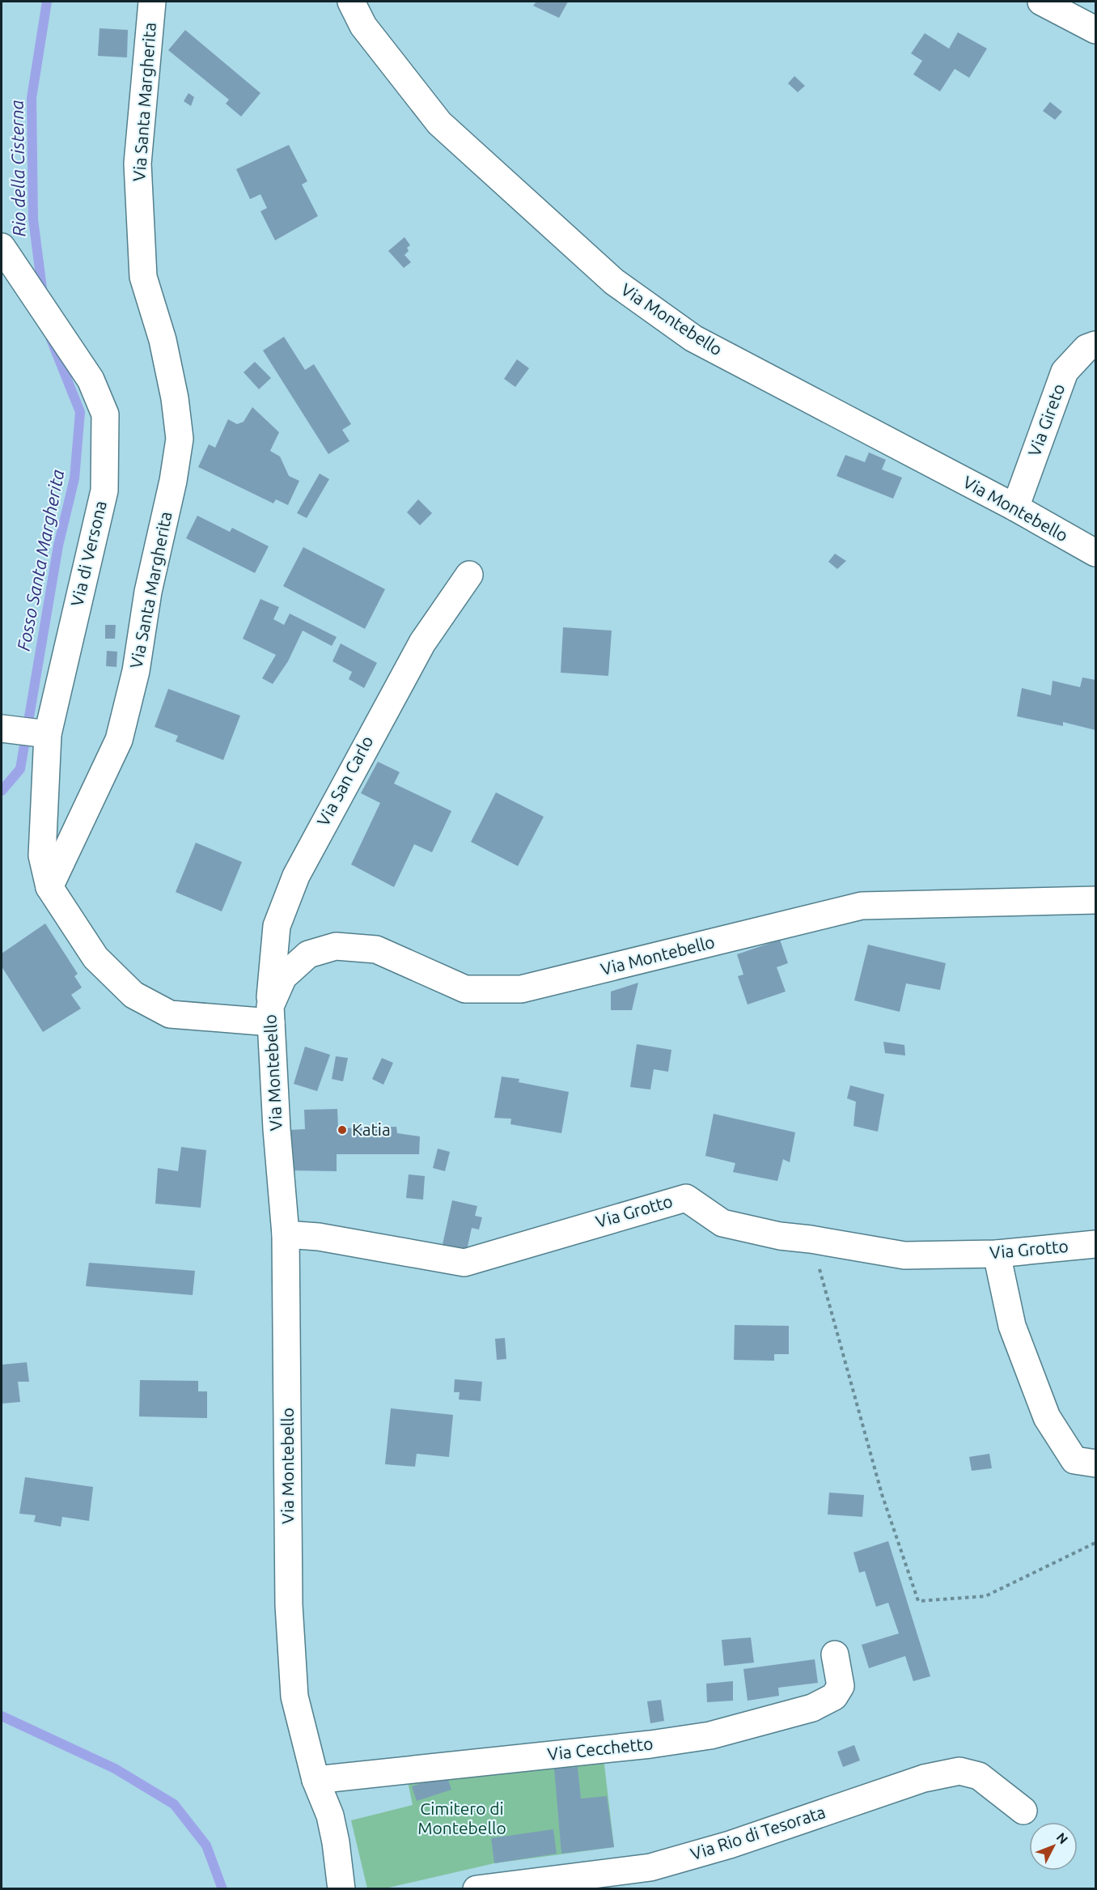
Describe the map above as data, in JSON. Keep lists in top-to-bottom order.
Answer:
{
  "streets": {
    "street": [
      "Via Santa Margherita",
      "Via Montebello",
      "Via Gireto",
      "Via di Versona",
      "Via San Carlo",
      "Via Grotto",
      "Via Cecchetto",
      "Via Rio di Tesorata"
    ]
  },
  "crossings": [
    ["Via Santa Margherita", "Via di Versona"],
    ["Via Montebello", "Via Gireto"],
    ["Via Montebello", "Via San Carlo"],
    ["Via Montebello", "Via Grotto"],
    ["Via Montebello", "Via Cecchetto"]
  ],
  "water": ["Rio della Cisterna", "Fosso Santa Margherita"],
  "parks": ["Cimitero di Montebello"],
  "places": ["Katia"],
  "north": "top right"
}
